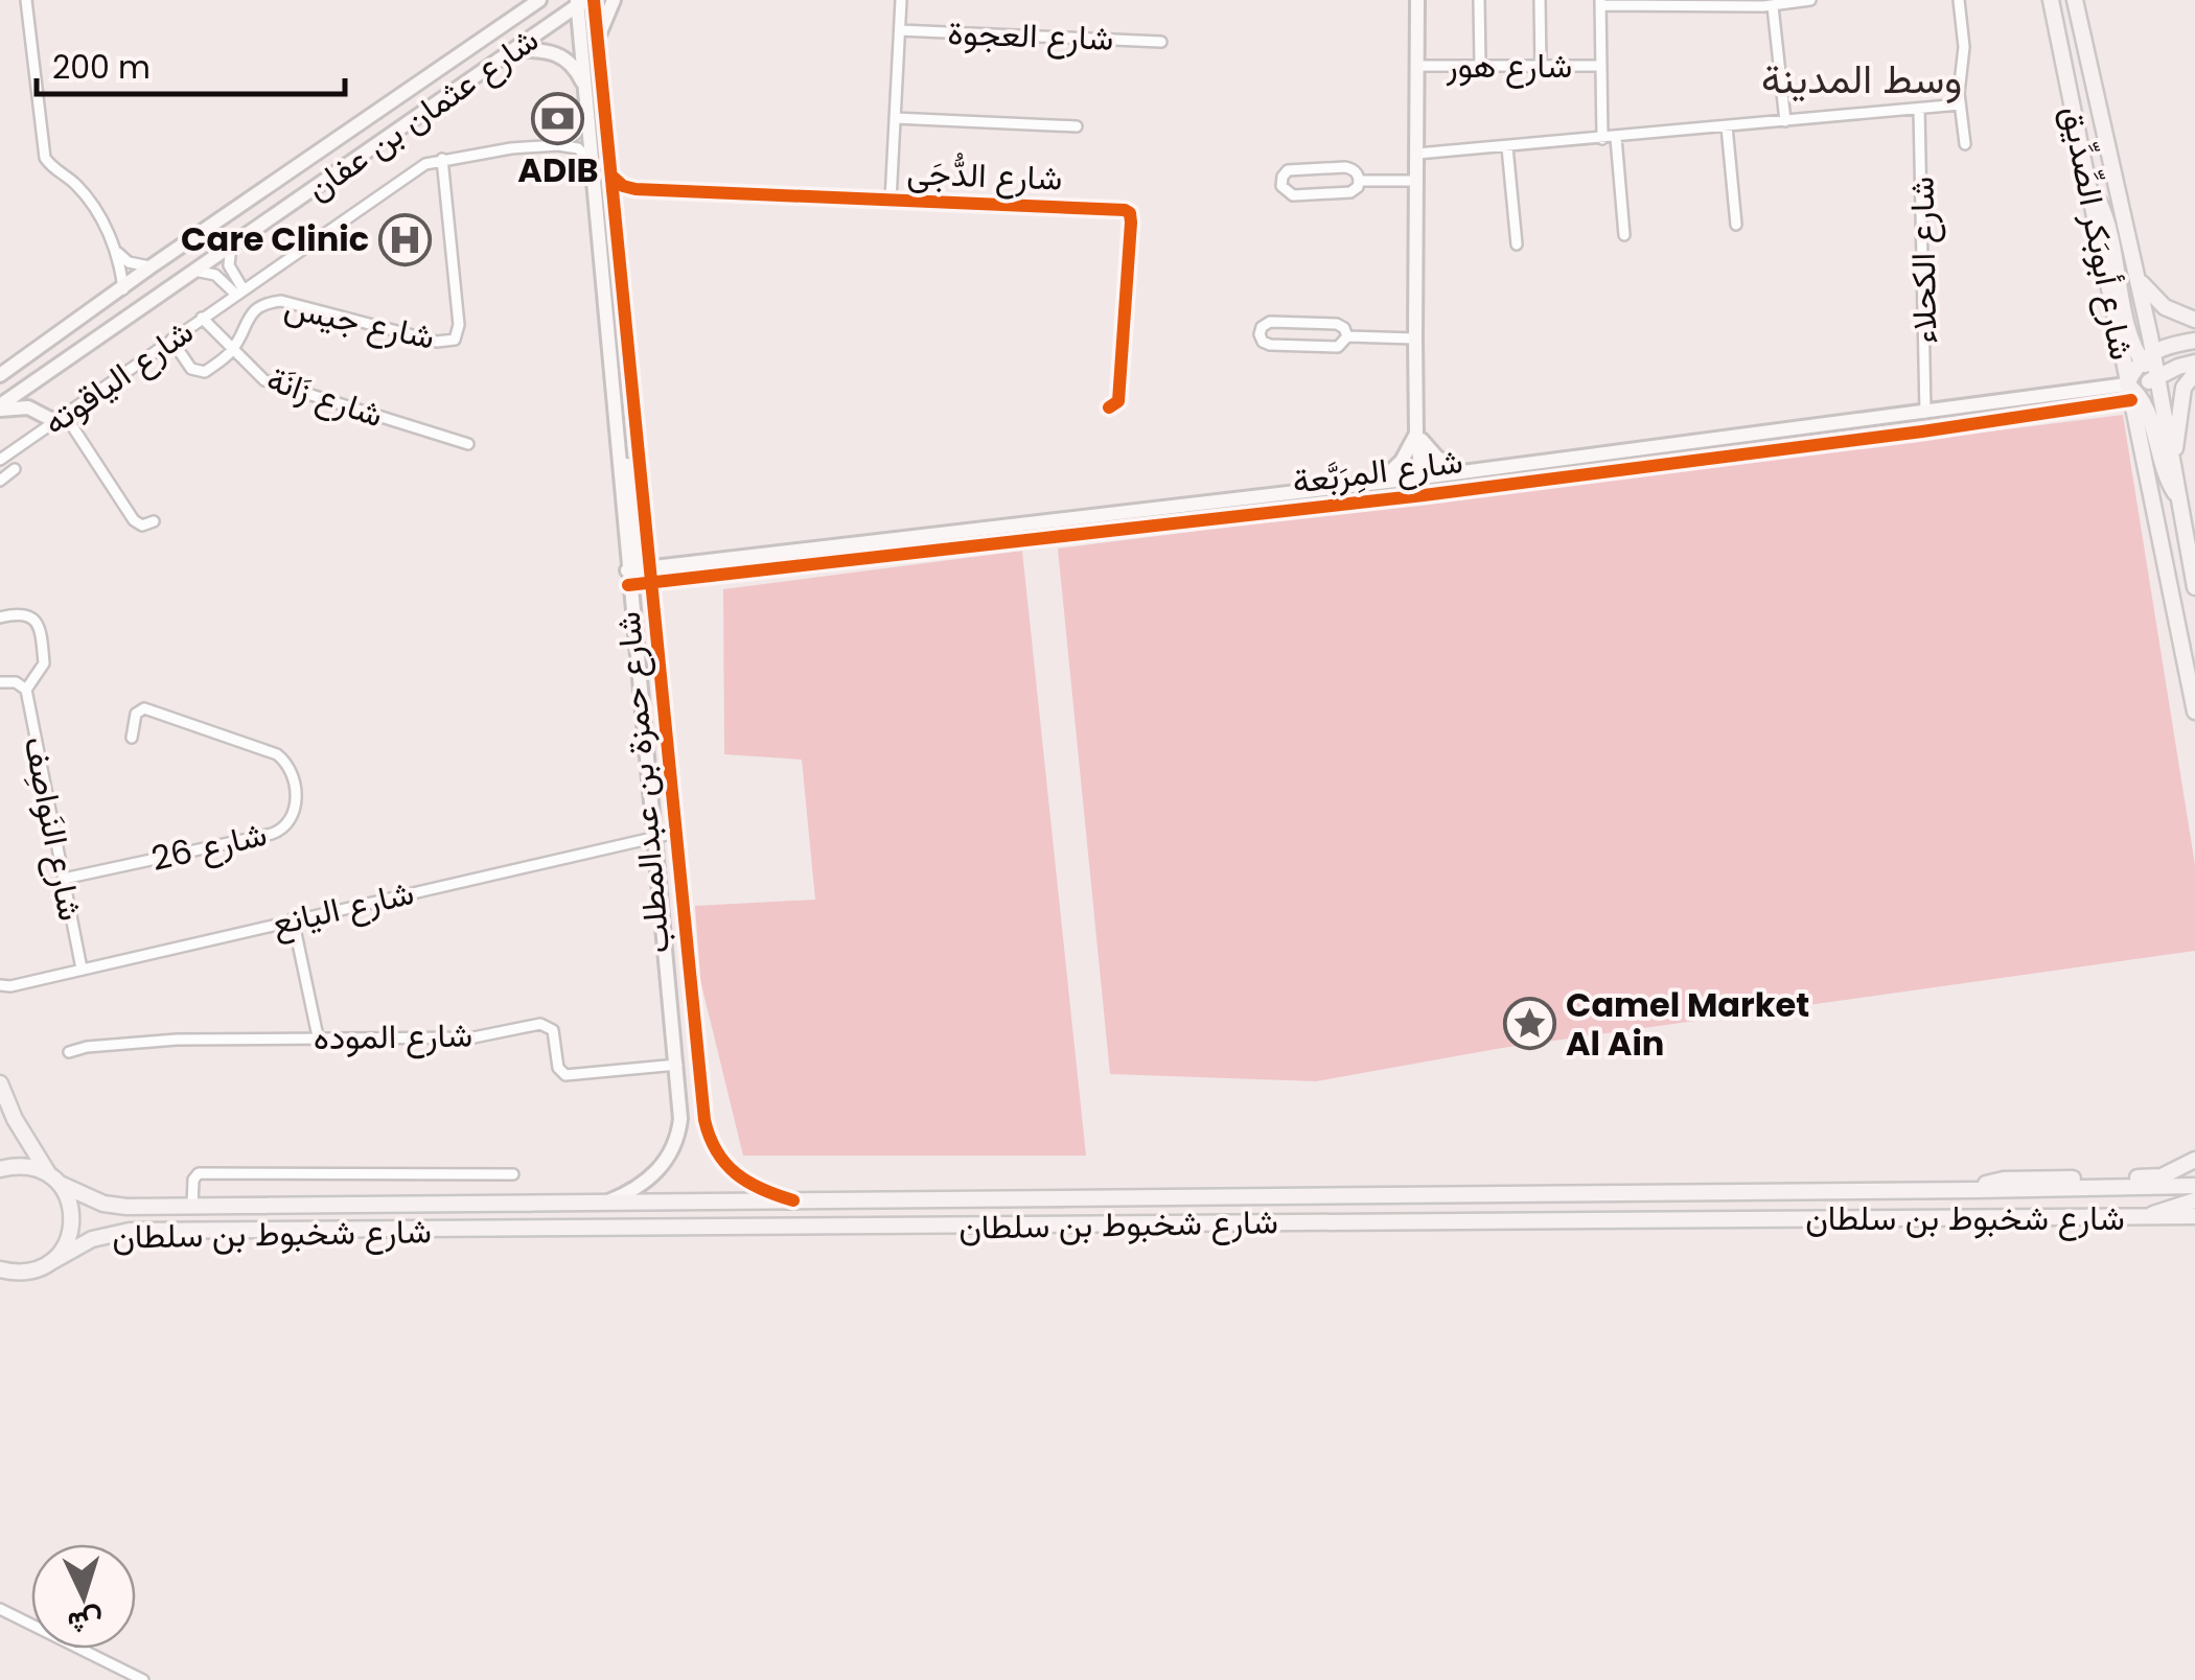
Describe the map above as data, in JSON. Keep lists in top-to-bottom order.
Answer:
{
  "streets": {
    "main road": ["شارع أبوبَكر الصِّدِّيق", "شارع شخبوط بن سلطان"],
    "street": [
      "شارع العجوة",
      "شارع هور",
      "شارع عثمان بن عفان",
      "شارع الدُّجَى",
      "شارع الكحلاء",
      "شارع جيس",
      "شارع الياقوته",
      "شارع زَانَة",
      "شارع المِرَبَّعة",
      "شارع حمزة بن عبدالمطلب",
      "شارع النَواصِف",
      "شارع 26",
      "شارع اليانع",
      "شارع الموده"
    ]
  },
  "crossings": [
    ["شارع عثمان بن عفان", "شارع الياقوته"],
    ["شارع عثمان بن عفان", "شارع حمزة بن عبدالمطلب"],
    ["شارع الدُّجَى", "شارع حمزة بن عبدالمطلب"],
    ["شارع أبوبَكر الصِّدِّيق", "شارع المِرَبَّعة"],
    ["شارع الكحلاء", "شارع المِرَبَّعة"],
    ["شارع جيس", "شارع الياقوته"],
    ["شارع جيس", "شارع زَانَة"],
    ["شارع الياقوته", "شارع زَانَة"],
    ["شارع المِرَبَّعة", "شارع حمزة بن عبدالمطلب"],
    ["شارع حمزة بن عبدالمطلب", "شارع اليانع"],
    ["شارع حمزة بن عبدالمطلب", "شارع الموده"],
    ["شارع حمزة بن عبدالمطلب", "شارع شخبوط بن سلطان"],
    ["شارع النَواصِف", "شارع 26"],
    ["شارع النَواصِف", "شارع اليانع"]
  ],
  "districts": ["وسط المدينة"],
  "places": {
    "bank": ["ADIB"],
    "hospital": ["Care Clinic"],
    "place": ["Camel Market Al Ain"]
  },
  "scale_bar": "200 m",
  "north": "bottom"
}
